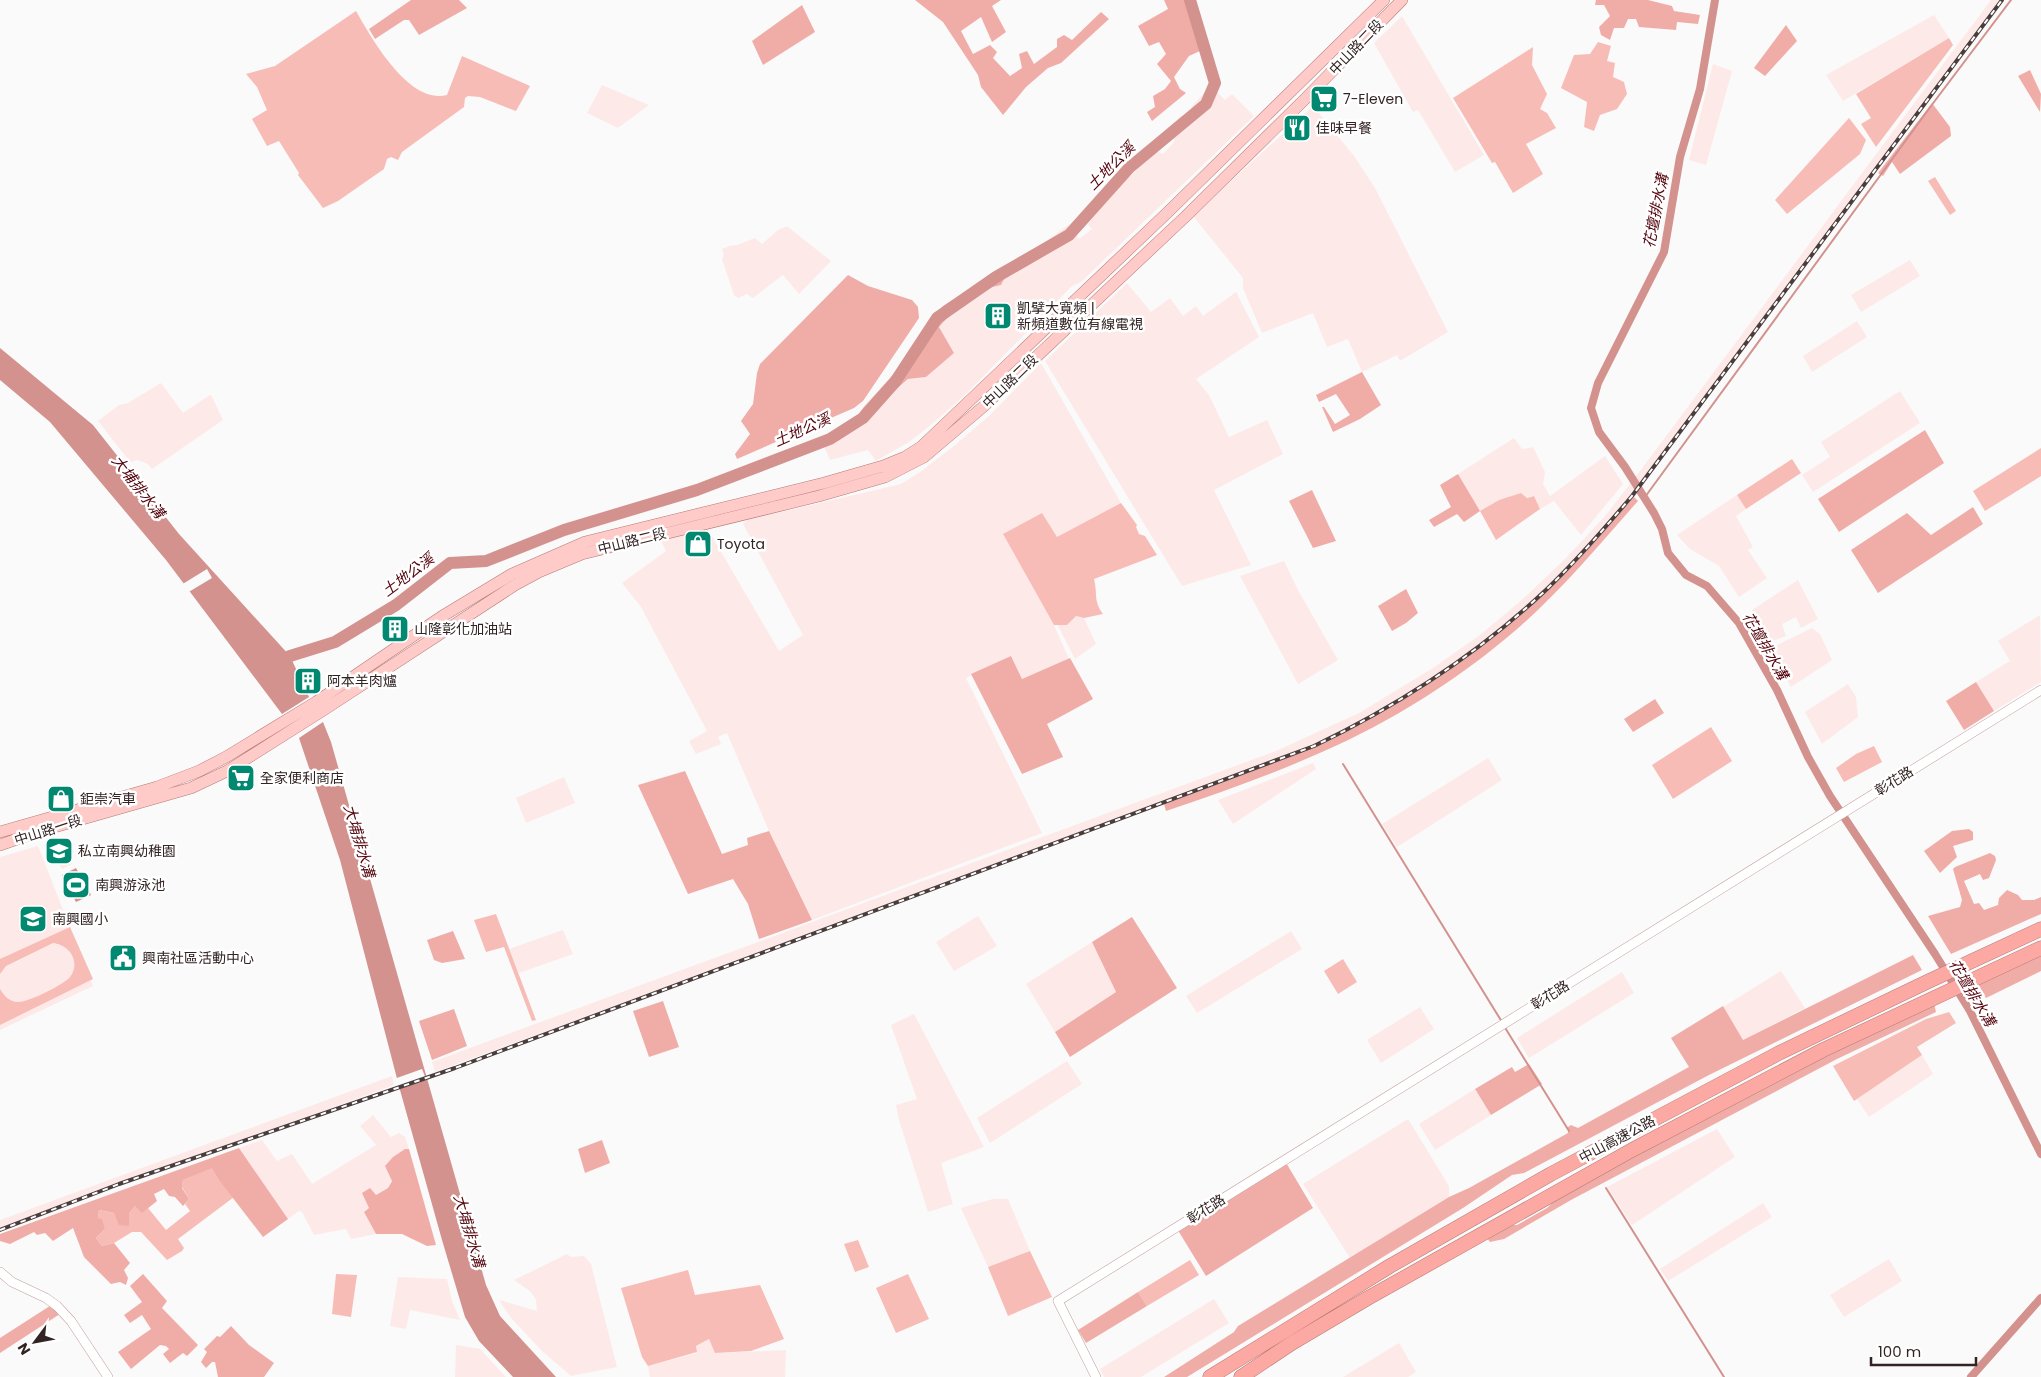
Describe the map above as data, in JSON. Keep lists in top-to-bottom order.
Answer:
{
  "streets": {
    "highway": ["中山高速公路"],
    "main road": ["中山路二段", "中山路一段"],
    "street": ["彰花路"]
  },
  "water": ["土地公溪", "花壇排水溝", "大埔排水溝"],
  "places": {
    "supermarket": ["7-Eleven", "全家便利商店"],
    "restaurant": ["佳味早餐"],
    "building": ["凱擘大寬頻 | 新頻道數位有線電視", "山隆彰化加油站", "阿本羊肉爐"],
    "shop": ["Toyota", "鉅崇汽車"],
    "school or university": ["私立南興幼稚園", "南興國小"],
    "sports": ["南興游泳池"],
    "public building": ["興南社區活動中心"]
  },
  "scale_bar": "100 m",
  "north": "bottom left"
}
